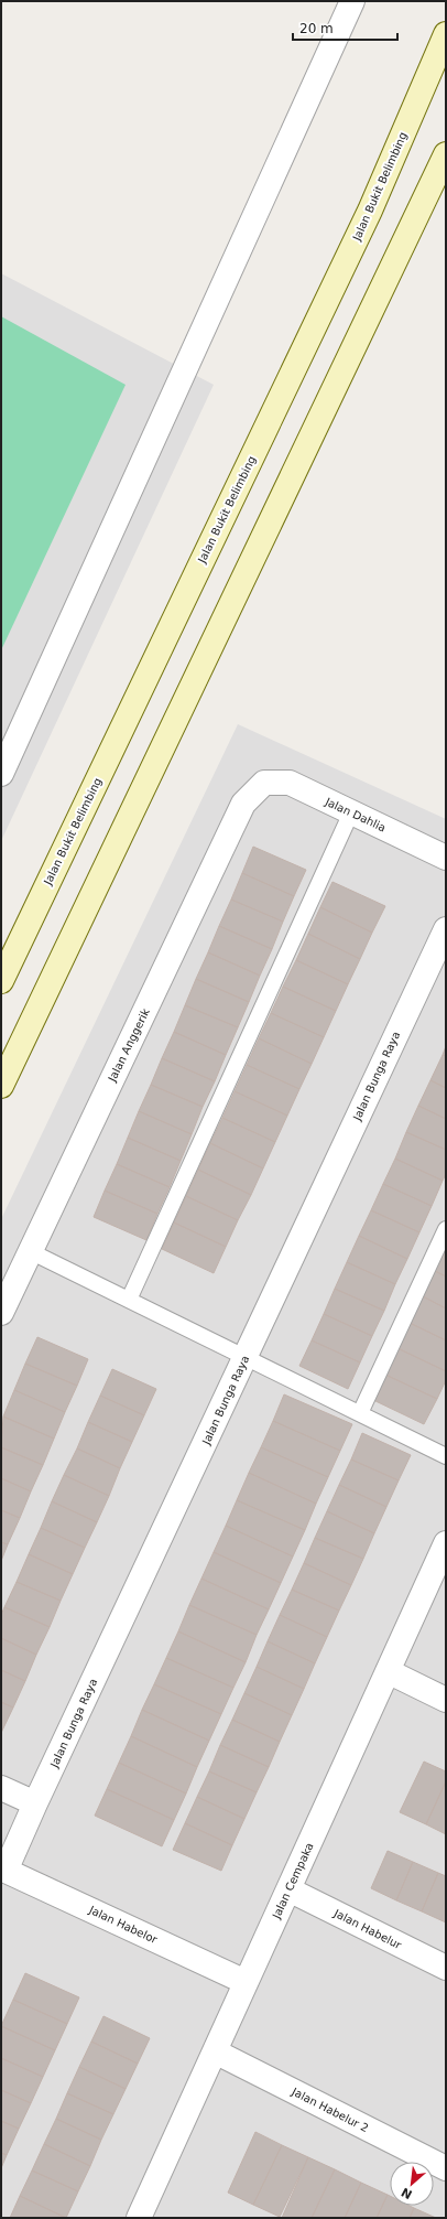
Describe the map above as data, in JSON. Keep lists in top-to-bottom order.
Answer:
{
  "streets": {
    "main road": ["Jalan Bukit Belimbing"],
    "street": [
      "Jalan Dahlia",
      "Jalan Anggerik",
      "Jalan Bunga Raya",
      "Jalan Cempaka",
      "Jalan Habelor",
      "Jalan Habelur",
      "Jalan Habelur 2"
    ]
  },
  "crossings": [
    ["Jalan Dahlia", "Jalan Anggerik"],
    ["Jalan Bunga Raya", "Jalan Habelor"],
    ["Jalan Cempaka", "Jalan Habelor"],
    ["Jalan Cempaka", "Jalan Habelur"],
    ["Jalan Cempaka", "Jalan Habelur 2"]
  ],
  "scale_bar": "20 m",
  "north": "bottom left"
}
